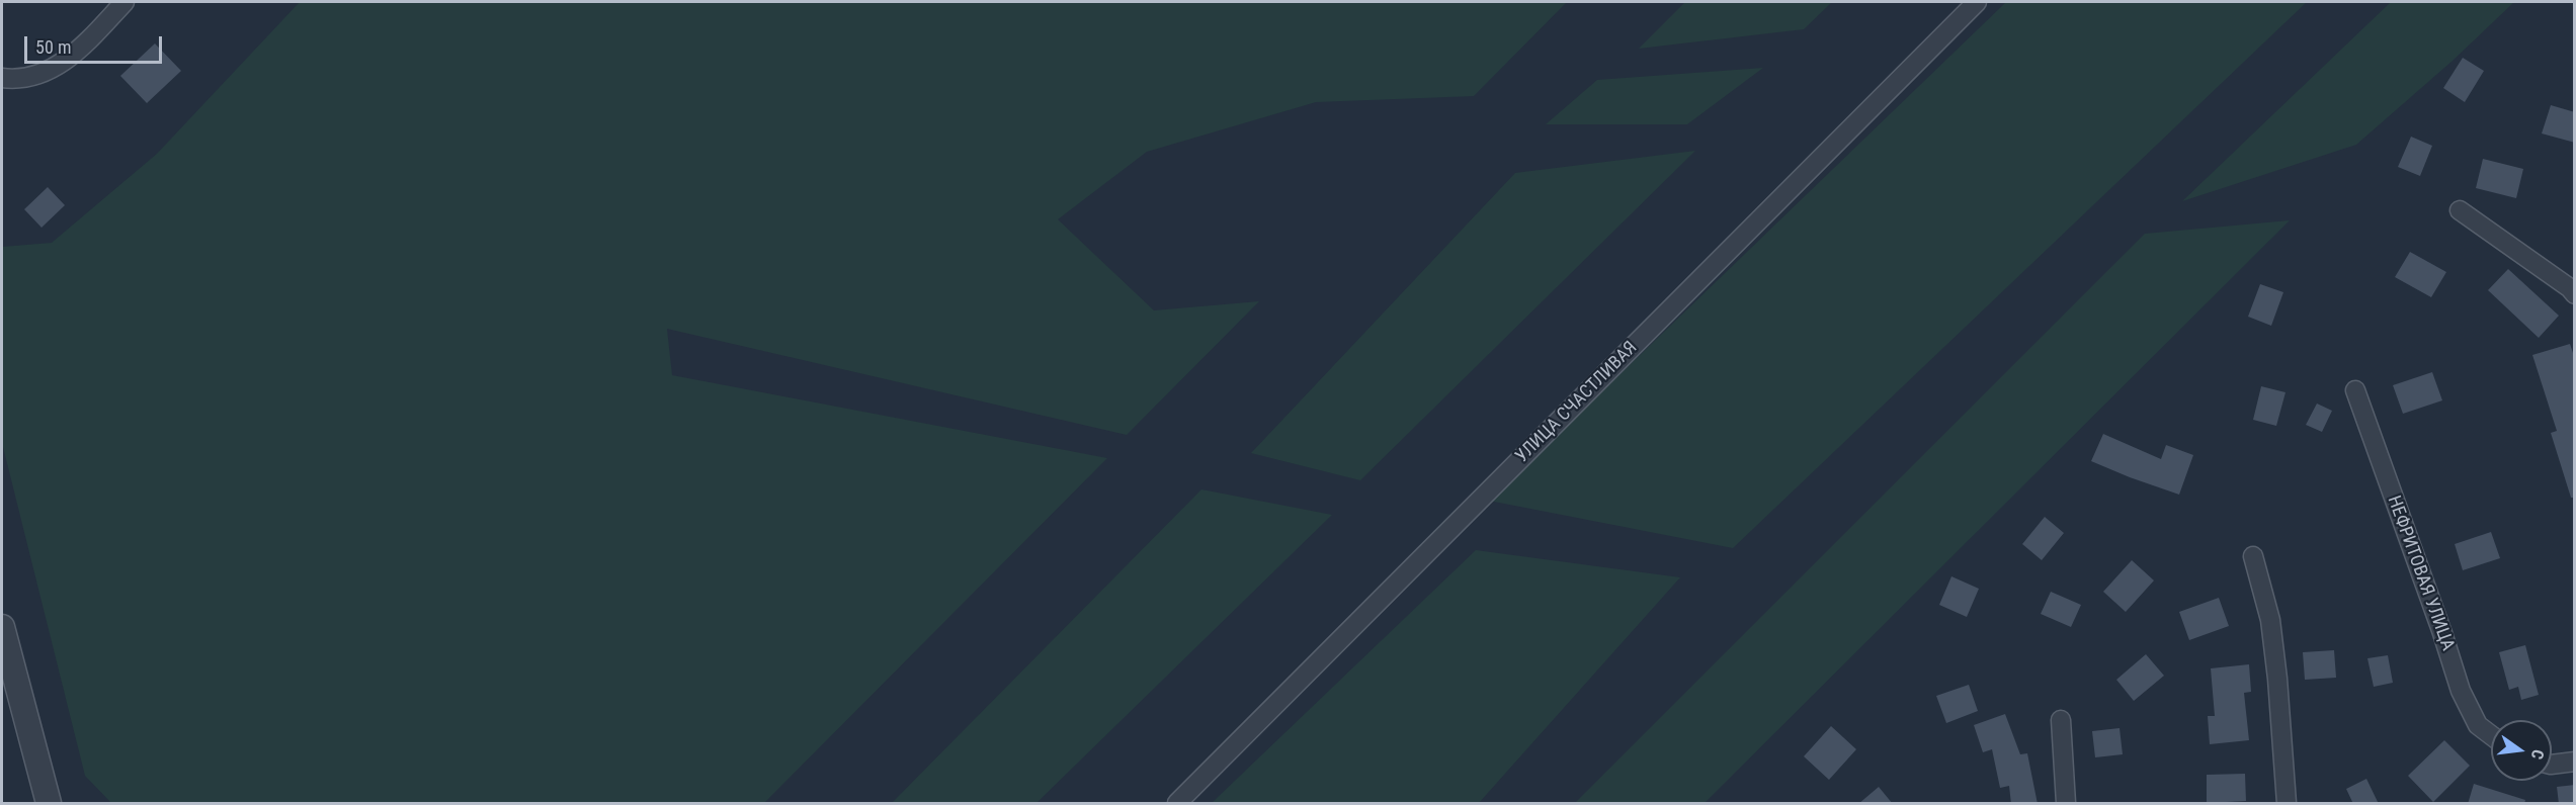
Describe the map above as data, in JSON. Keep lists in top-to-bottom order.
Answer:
{
  "streets": {
    "street": ["УЛИЦА СЧАСТЛИВАЯ", "НЕФРИТОВАЯ УЛИЦА"]
  },
  "scale_bar": "50 m",
  "north": "right"
}
